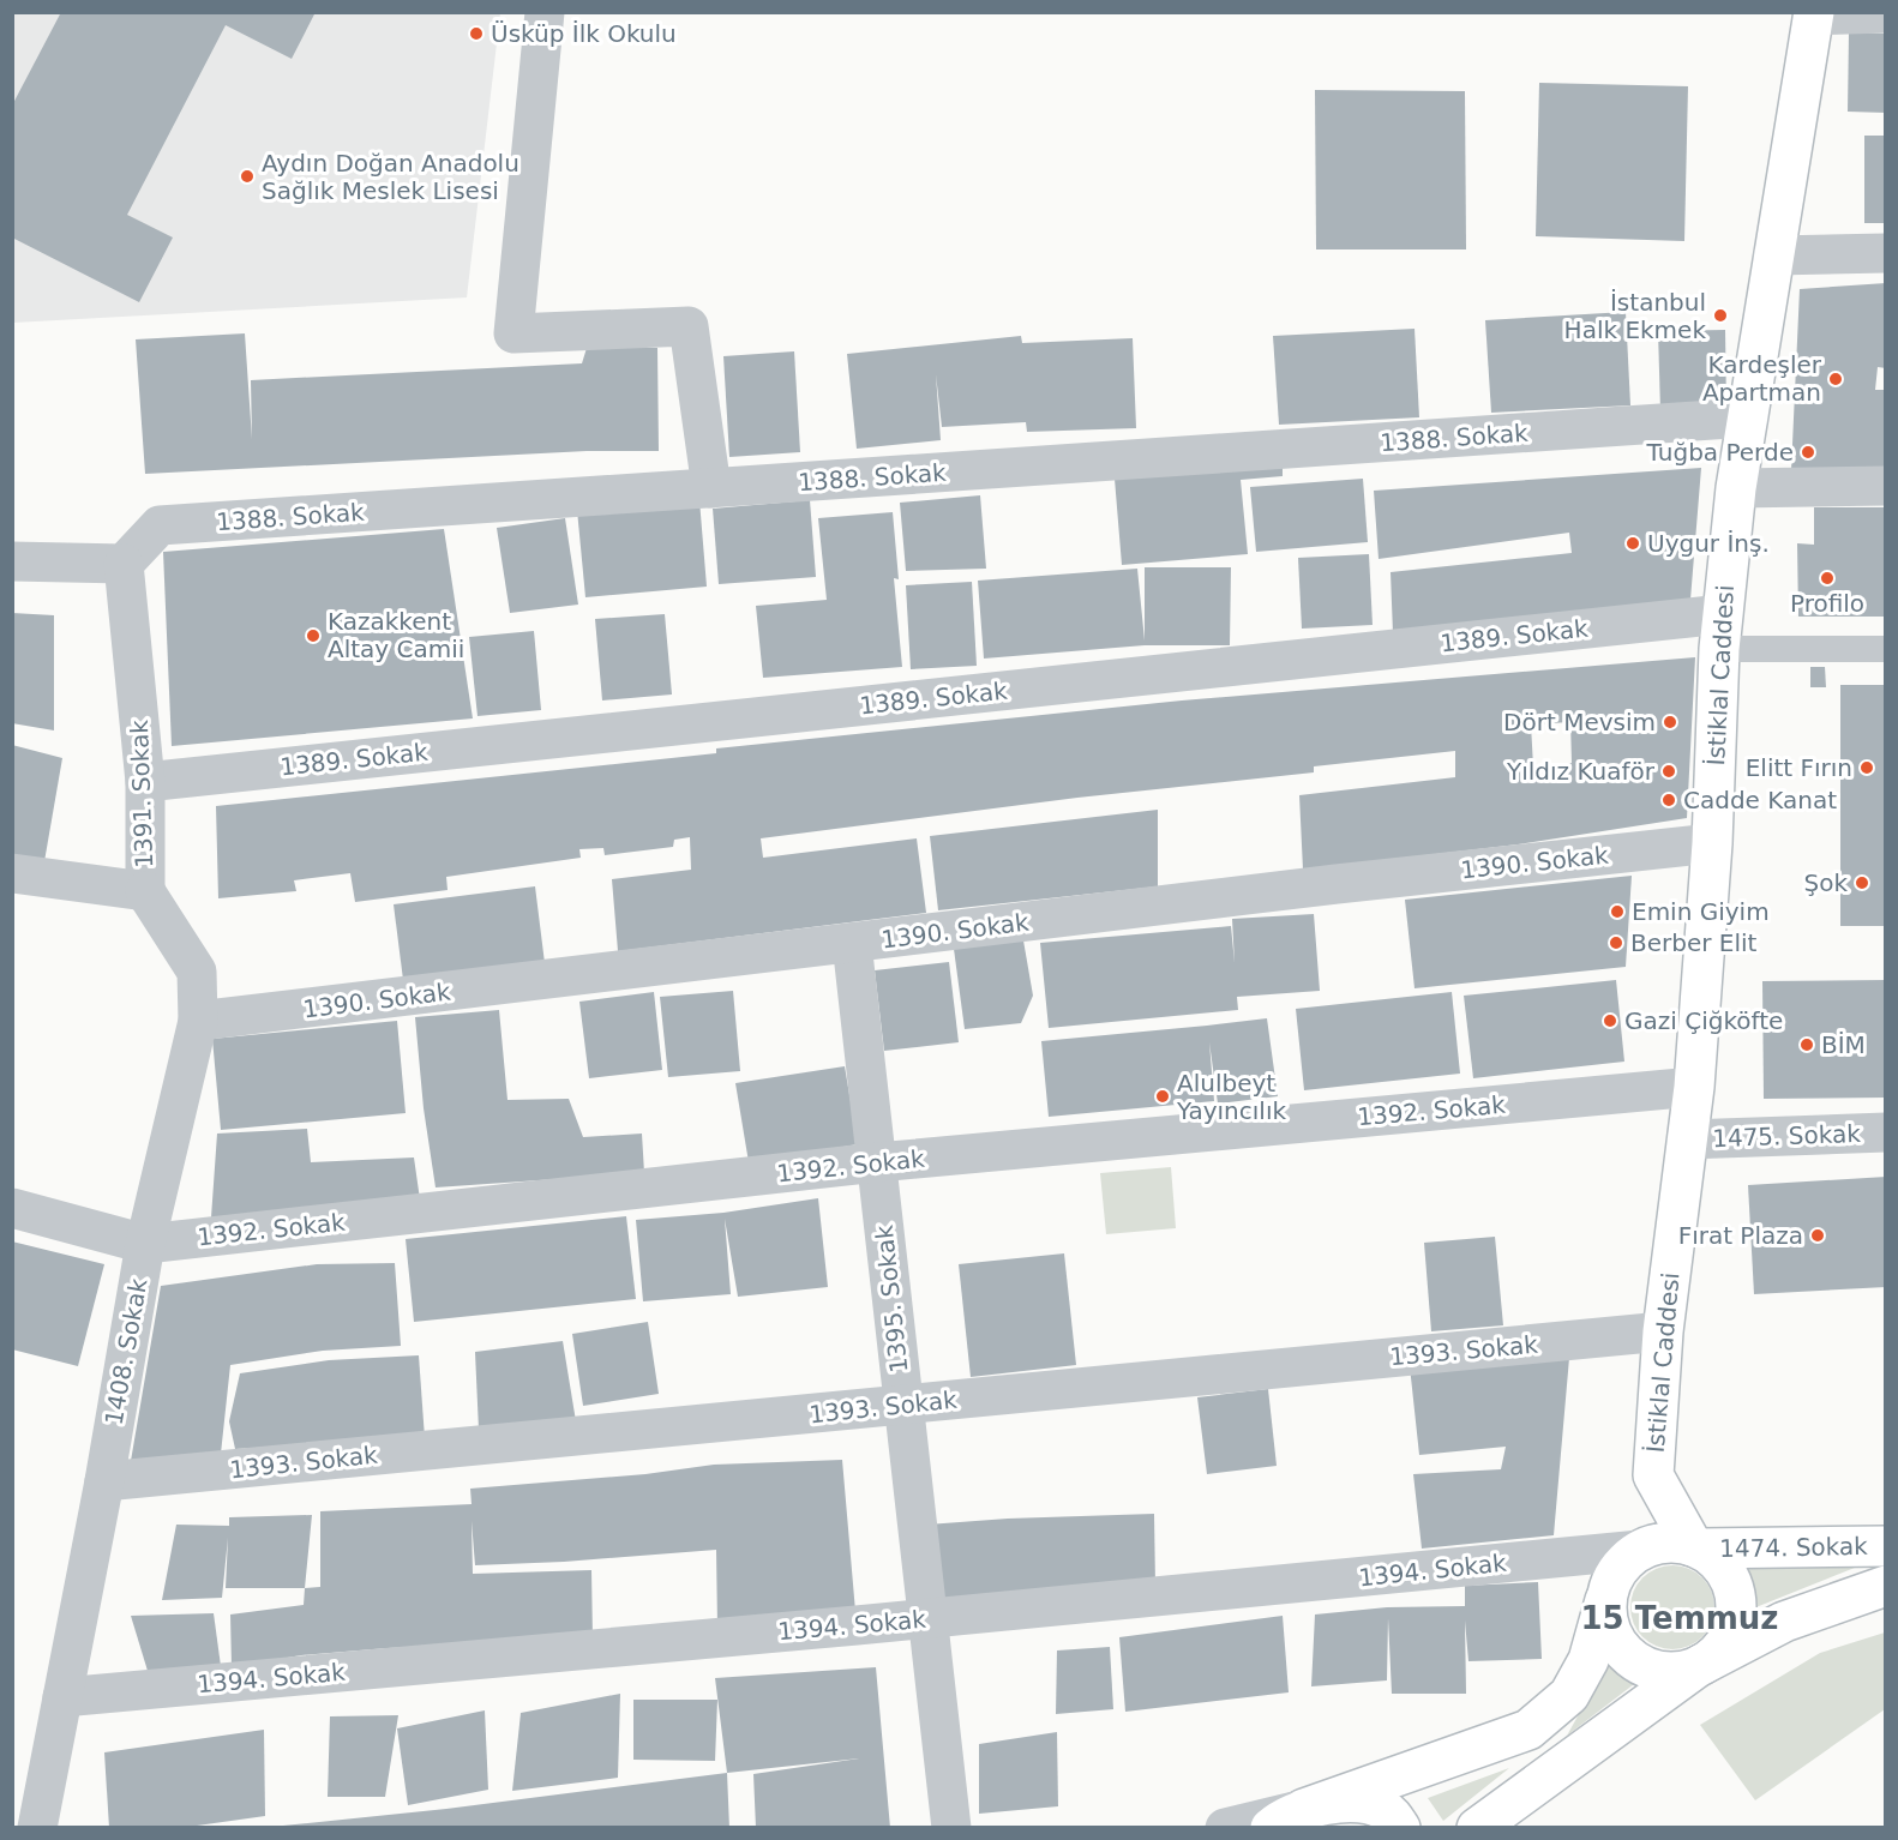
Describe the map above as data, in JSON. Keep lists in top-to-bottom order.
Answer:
{
  "streets": {
    "street": [
      "1388. Sokak",
      "1389. Sokak",
      "İstiklal Caddesi",
      "1391. Sokak",
      "1390. Sokak",
      "1392. Sokak",
      "1475. Sokak",
      "1395. Sokak",
      "1393. Sokak",
      "1408. Sokak",
      "1474. Sokak",
      "1394. Sokak"
    ]
  },
  "crossings": [
    ["1388. Sokak", "İstiklal Caddesi"],
    ["1388. Sokak", "1391. Sokak"],
    ["1389. Sokak", "İstiklal Caddesi"],
    ["1389. Sokak", "1391. Sokak"],
    ["İstiklal Caddesi", "1390. Sokak"],
    ["İstiklal Caddesi", "1392. Sokak"],
    ["İstiklal Caddesi", "1475. Sokak"],
    ["İstiklal Caddesi", "1393. Sokak"],
    ["İstiklal Caddesi", "1474. Sokak"],
    ["İstiklal Caddesi", "1394. Sokak"],
    ["1391. Sokak", "1408. Sokak"],
    ["1390. Sokak", "1395. Sokak"],
    ["1390. Sokak", "1408. Sokak"],
    ["1392. Sokak", "1395. Sokak"],
    ["1392. Sokak", "1408. Sokak"],
    ["1395. Sokak", "1393. Sokak"],
    ["1395. Sokak", "1394. Sokak"],
    ["1393. Sokak", "1408. Sokak"],
    ["1408. Sokak", "1394. Sokak"],
    ["1474. Sokak", "1394. Sokak"]
  ],
  "districts": ["15 Temmuz"],
  "places": [
    "Üsküp İlk Okulu",
    "Aydın Doğan Anadolu Sağlık Meslek Lisesi",
    "İstanbul Halk Ekmek",
    "Kardeşler Apartman",
    "Tuğba Perde",
    "Uygur İnş.",
    "Profilo",
    "Kazakkent Altay Camii",
    "Dört Mevsim",
    "Elitt Fırın",
    "Yıldız Kuaför",
    "Cadde Kanat",
    "Şok",
    "Emin Giyim",
    "Berber Elit",
    "Gazi Çiğköfte",
    "BİM",
    "Alulbeyt Yayıncılık",
    "Fırat Plaza"
  ]
}
